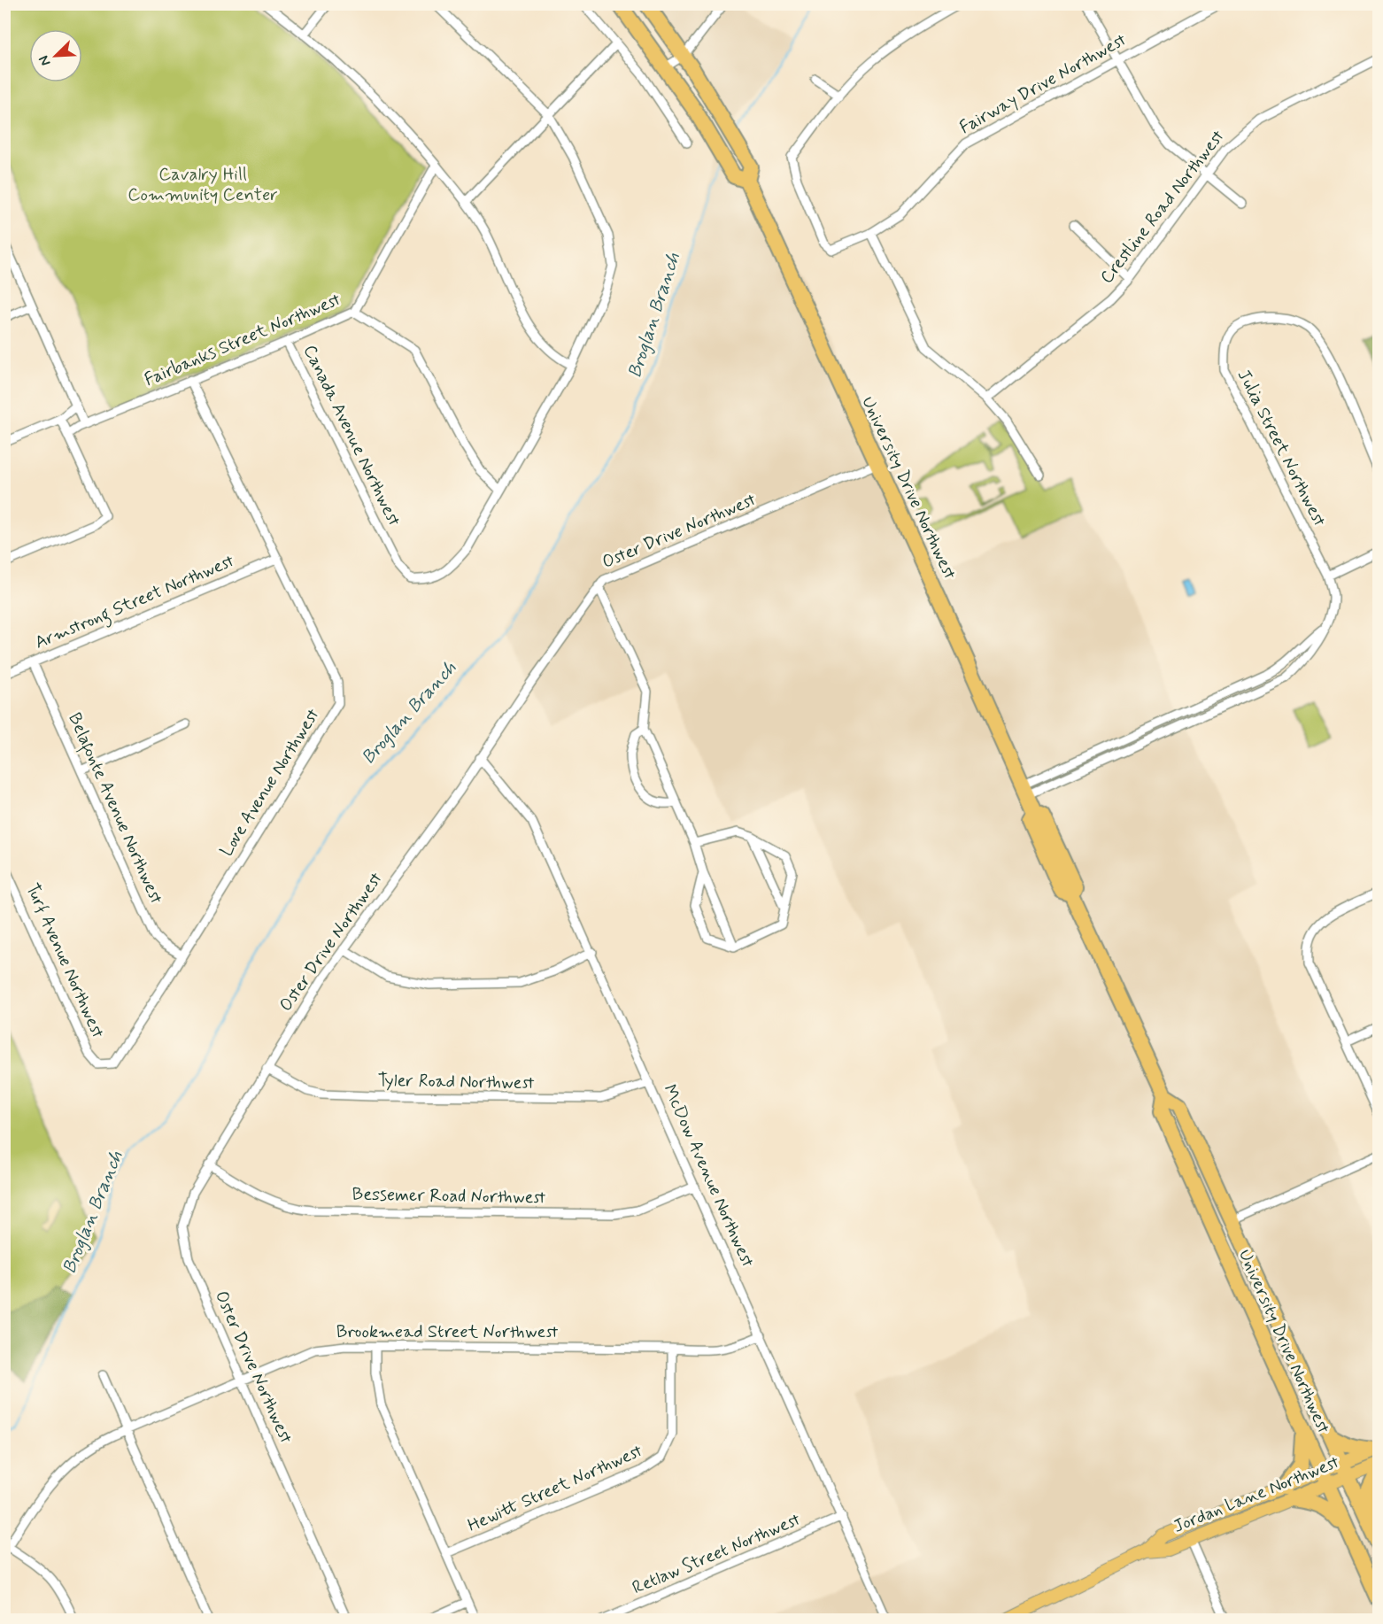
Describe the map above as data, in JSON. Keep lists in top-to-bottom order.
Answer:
{
  "streets": {
    "highway": ["University Drive Northwest"],
    "main road": ["Jordan Lane Northwest"],
    "street": [
      "Fairway Drive Northwest",
      "Crestline Road Northwest",
      "Fairbanks Street Northwest",
      "Canada Avenue Northwest",
      "Julia Street Northwest",
      "Oster Drive Northwest",
      "Armstrong Street Northwest",
      "Love Avenue Northwest",
      "Belafonte Avenue Northwest",
      "Turf Avenue Northwest",
      "Tyler Road Northwest",
      "McDow Avenue Northwest",
      "Bessemer Road Northwest",
      "Brookmead Street Northwest",
      "Hewitt Street Northwest",
      "Retlaw Street Northwest"
    ]
  },
  "crossings": [
    ["Fairbanks Street Northwest", "Canada Avenue Northwest"],
    ["Fairbanks Street Northwest", "Love Avenue Northwest"],
    ["Julia Street Northwest", "University Drive Northwest"],
    ["University Drive Northwest", "Oster Drive Northwest"],
    ["University Drive Northwest", "Jordan Lane Northwest"],
    ["Oster Drive Northwest", "Tyler Road Northwest"],
    ["Oster Drive Northwest", "McDow Avenue Northwest"],
    ["Oster Drive Northwest", "Bessemer Road Northwest"],
    ["Oster Drive Northwest", "Brookmead Street Northwest"],
    ["Armstrong Street Northwest", "Love Avenue Northwest"],
    ["Armstrong Street Northwest", "Belafonte Avenue Northwest"],
    ["Love Avenue Northwest", "Belafonte Avenue Northwest"],
    ["Love Avenue Northwest", "Turf Avenue Northwest"],
    ["Tyler Road Northwest", "McDow Avenue Northwest"],
    ["McDow Avenue Northwest", "Bessemer Road Northwest"],
    ["McDow Avenue Northwest", "Brookmead Street Northwest"],
    ["McDow Avenue Northwest", "Retlaw Street Northwest"],
    ["Brookmead Street Northwest", "Hewitt Street Northwest"]
  ],
  "water": ["Broglan Branch"],
  "parks": ["Cavalry Hill Community Center"],
  "north": "bottom left"
}
